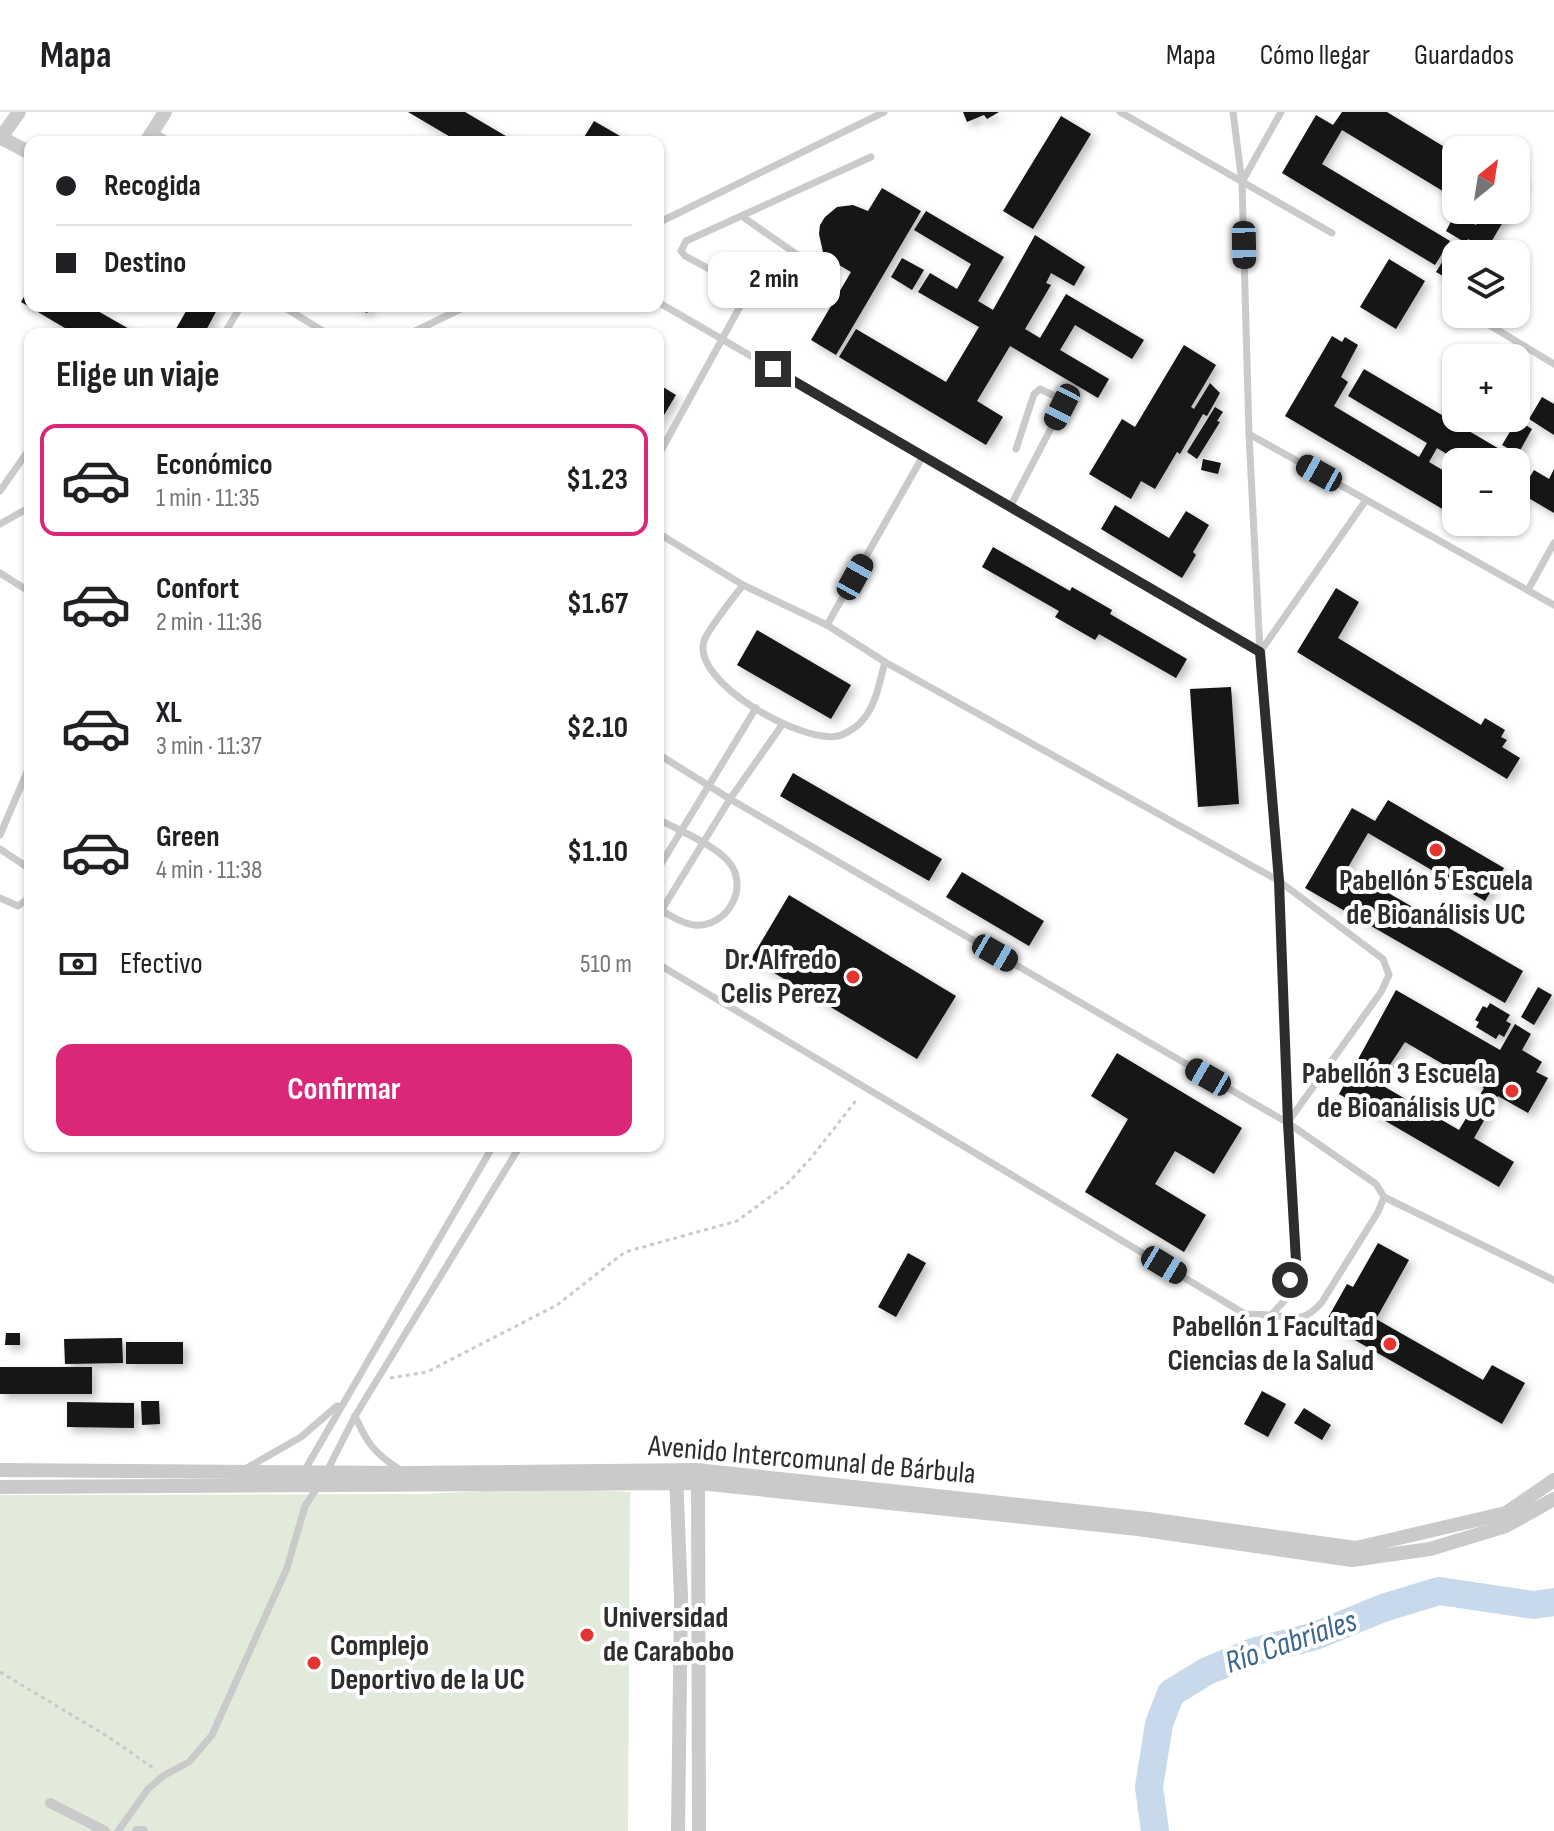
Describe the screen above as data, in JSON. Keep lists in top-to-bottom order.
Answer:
{
  "streets": {
    "street": ["Avenido Intercomunal de Bárbula"]
  },
  "water": ["Río Cabriales"],
  "places": [
    "Pabellón 5 Escuela de Bioanálisis UC",
    "Dr. Alfredo Celis Perez",
    "Pabellón 3 Escuela de Bioanálisis UC",
    "Pabellón 1 Facultad Ciencias de la Salud",
    "Universidad de Carabobo",
    "Complejo Deportivo de la UC"
  ],
  "north": "top right",
  "page": {
    "header": "Mapa",
    "nav": ["Mapa", "Cómo llegar", "Guardados"],
    "map_buttons": ["+", "−"],
    "banner": ["Recogida", "Destino"],
    "bubble": "2 min",
    "heading": "Elige un viaje",
    "list": [
      {
        "name": "Económico",
        "note": "1 min · 11:35",
        "value": "$1.23"
      },
      {
        "name": "Confort",
        "note": "2 min · 11:36",
        "value": "$1.67"
      },
      {
        "name": "XL",
        "note": "3 min · 11:37",
        "value": "$2.10"
      },
      {
        "name": "Green",
        "note": "4 min · 11:38",
        "value": "$1.10"
      }
    ],
    "pay": ["Efectivo", "510 m"],
    "buttons": "Confirmar"
  }
}
